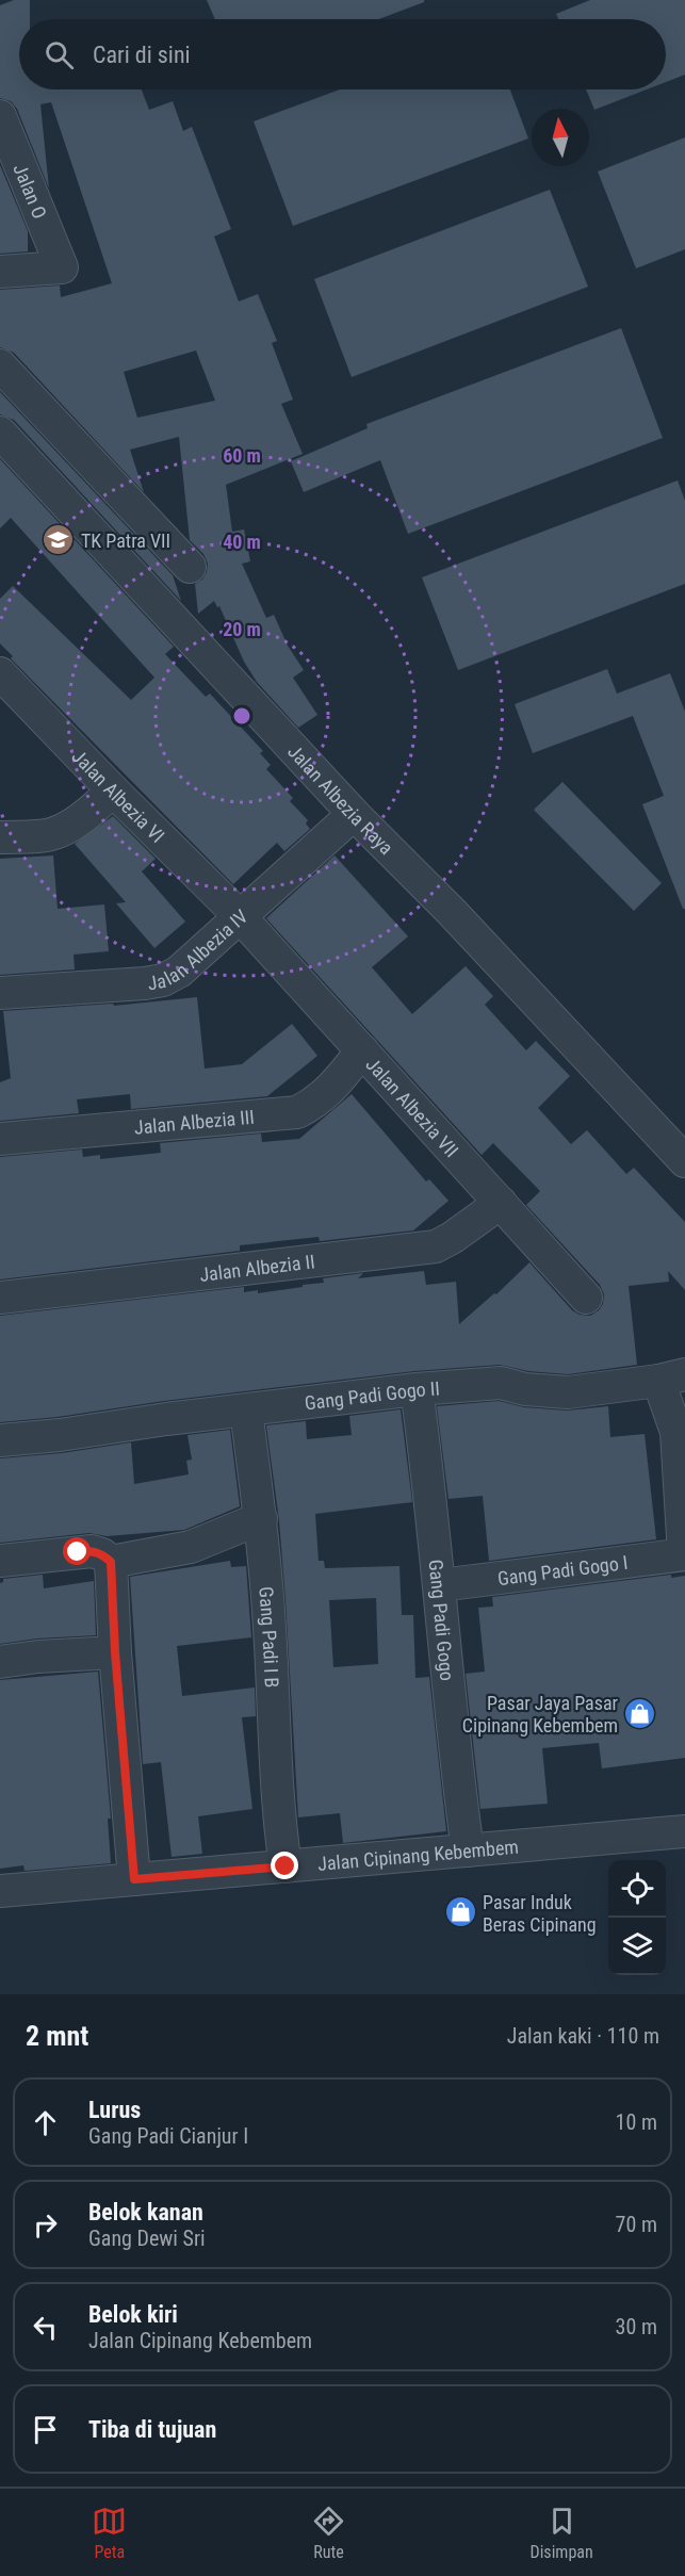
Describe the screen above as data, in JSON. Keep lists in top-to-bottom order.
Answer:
{
  "streets": {
    "street": [
      "Jalan O",
      "Jalan Albezia VI",
      "Jalan Albezia Raya",
      "Jalan Albezia IV",
      "Jalan Albezia VII",
      "Jalan Albezia III",
      "Jalan Albezia II",
      "Gang Padi Gogo II",
      "Gang Padi Gogo I",
      "Gang Padi Gogo",
      "Gang Padi I B",
      "Jalan Cipinang Kebembem"
    ]
  },
  "crossings": [
    ["Jalan Albezia VI", "Jalan Albezia IV"],
    ["Jalan Albezia VI", "Jalan Albezia VII"],
    ["Jalan Albezia Raya", "Jalan Albezia IV"],
    ["Jalan Albezia IV", "Jalan Albezia VII"],
    ["Jalan Albezia VII", "Jalan Albezia III"],
    ["Jalan Albezia VII", "Jalan Albezia II"],
    ["Gang Padi Gogo II", "Gang Padi Gogo"],
    ["Gang Padi Gogo II", "Gang Padi I B"],
    ["Gang Padi Gogo I", "Gang Padi Gogo"],
    ["Gang Padi Gogo", "Jalan Cipinang Kebembem"],
    ["Gang Padi I B", "Jalan Cipinang Kebembem"]
  ],
  "places": {
    "school or university": ["TK Patra VII"],
    "shop": ["Pasar Jaya Pasar Cipinang Kebembem", "Pasar Induk Beras Cipinang"]
  },
  "north": "top",
  "page": {
    "search": "Cari di sini",
    "heading": ["2 mnt", "Jalan kaki · 110 m"],
    "list": [
      ["Lurus", "Gang Padi Cianjur I", "10 m"],
      ["Belok kanan", "Gang Dewi Sri", "70 m"],
      ["Belok kiri", "Jalan Cipinang Kebembem", "30 m"],
      "Tiba di tujuan"
    ],
    "nav": ["Peta", "Rute", "Disimpan"]
  },
  "rings": ["60 m", "40 m", "20 m"]
}
